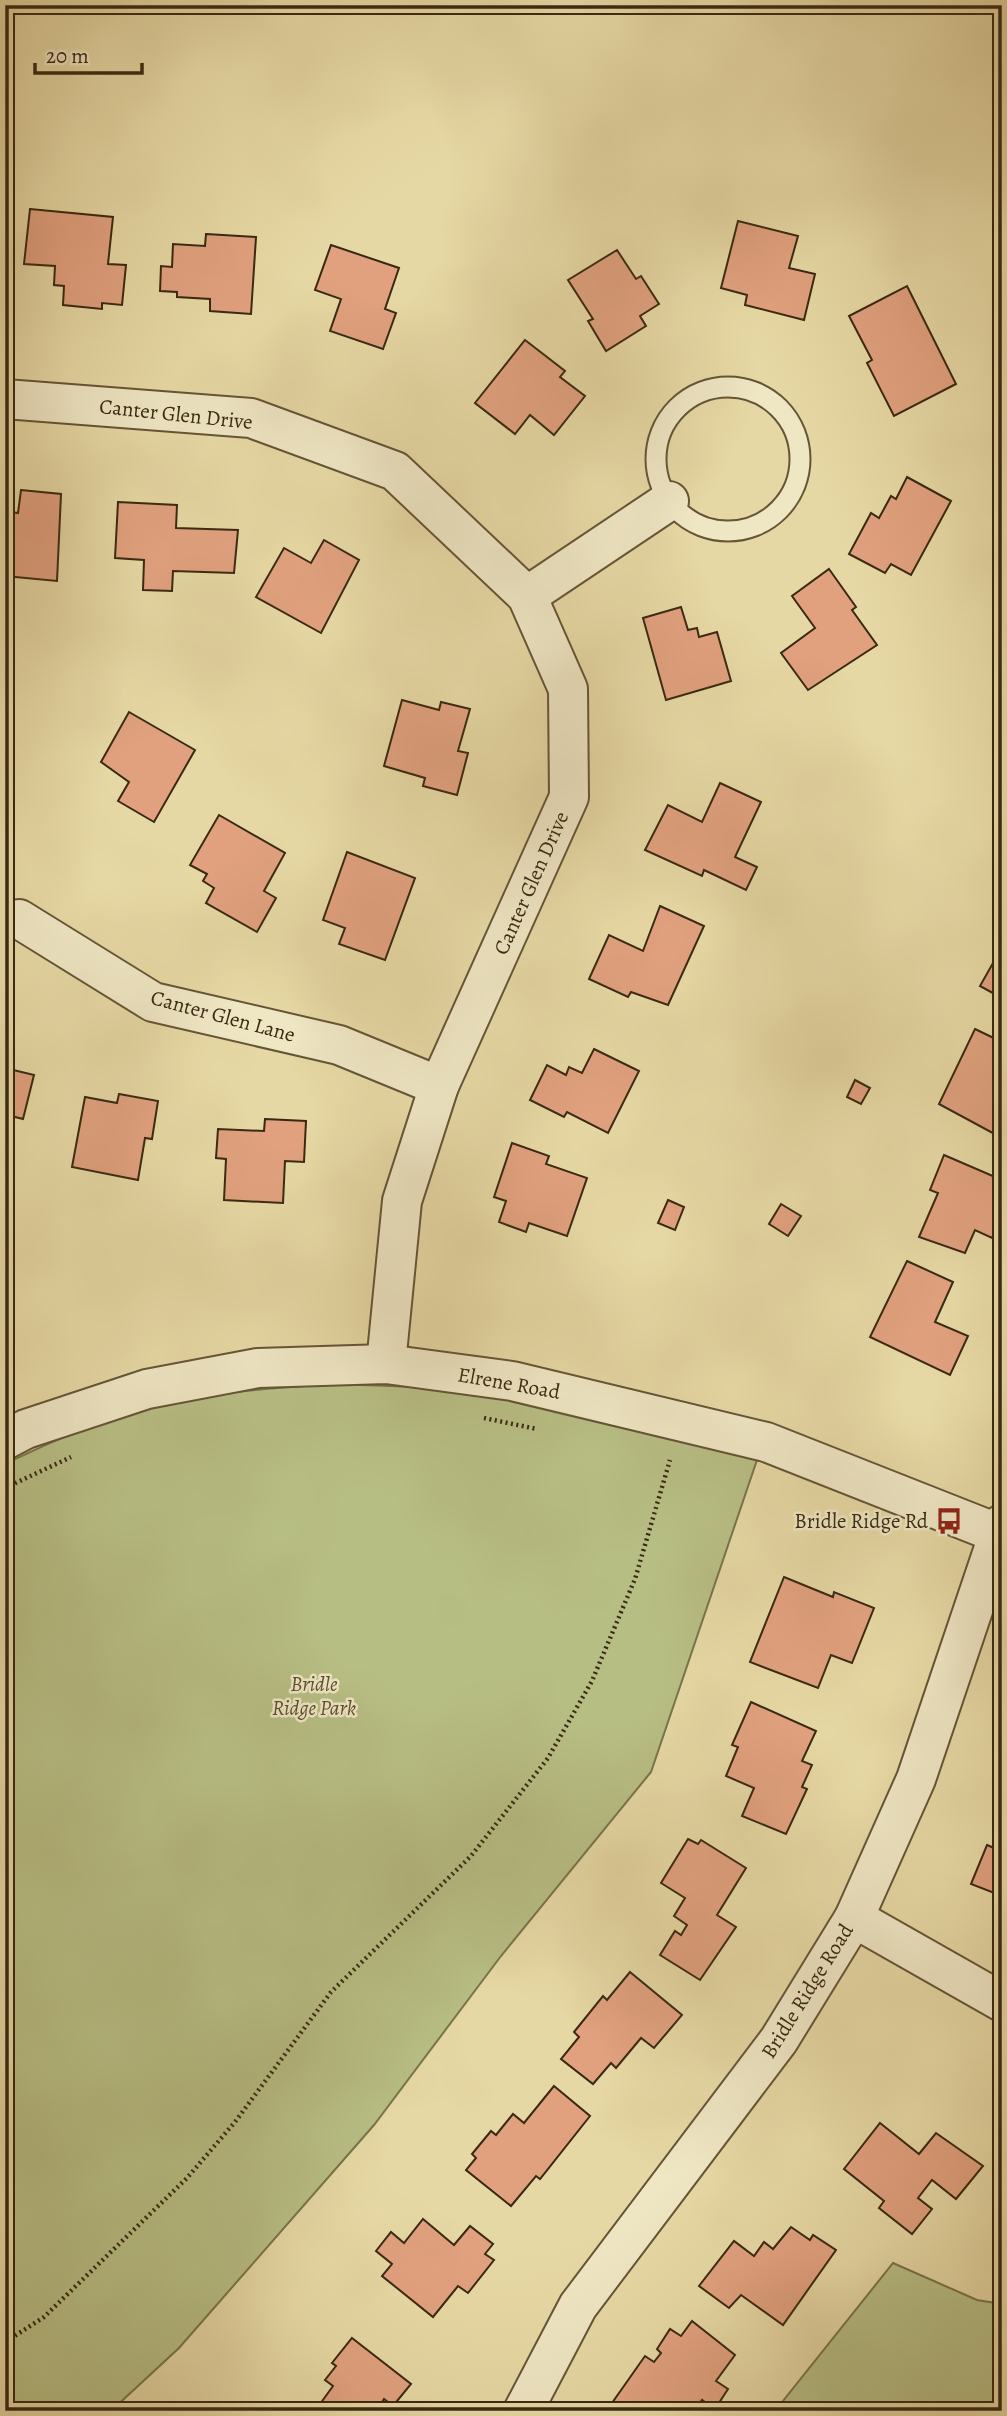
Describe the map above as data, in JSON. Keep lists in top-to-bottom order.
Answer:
{
  "streets": {
    "street": [
      "Canter Glen Drive",
      "Canter Glen Lane",
      "Elrene Road",
      "Bridle Ridge Road"
    ]
  },
  "crossings": [
    ["Canter Glen Drive", "Canter Glen Lane"],
    ["Canter Glen Drive", "Elrene Road"],
    ["Elrene Road", "Bridle Ridge Road"]
  ],
  "parks": ["Bridle Ridge Park"],
  "places": {
    "bus stop": ["Bridle Ridge Rd"]
  },
  "scale_bar": "20 m"
}
